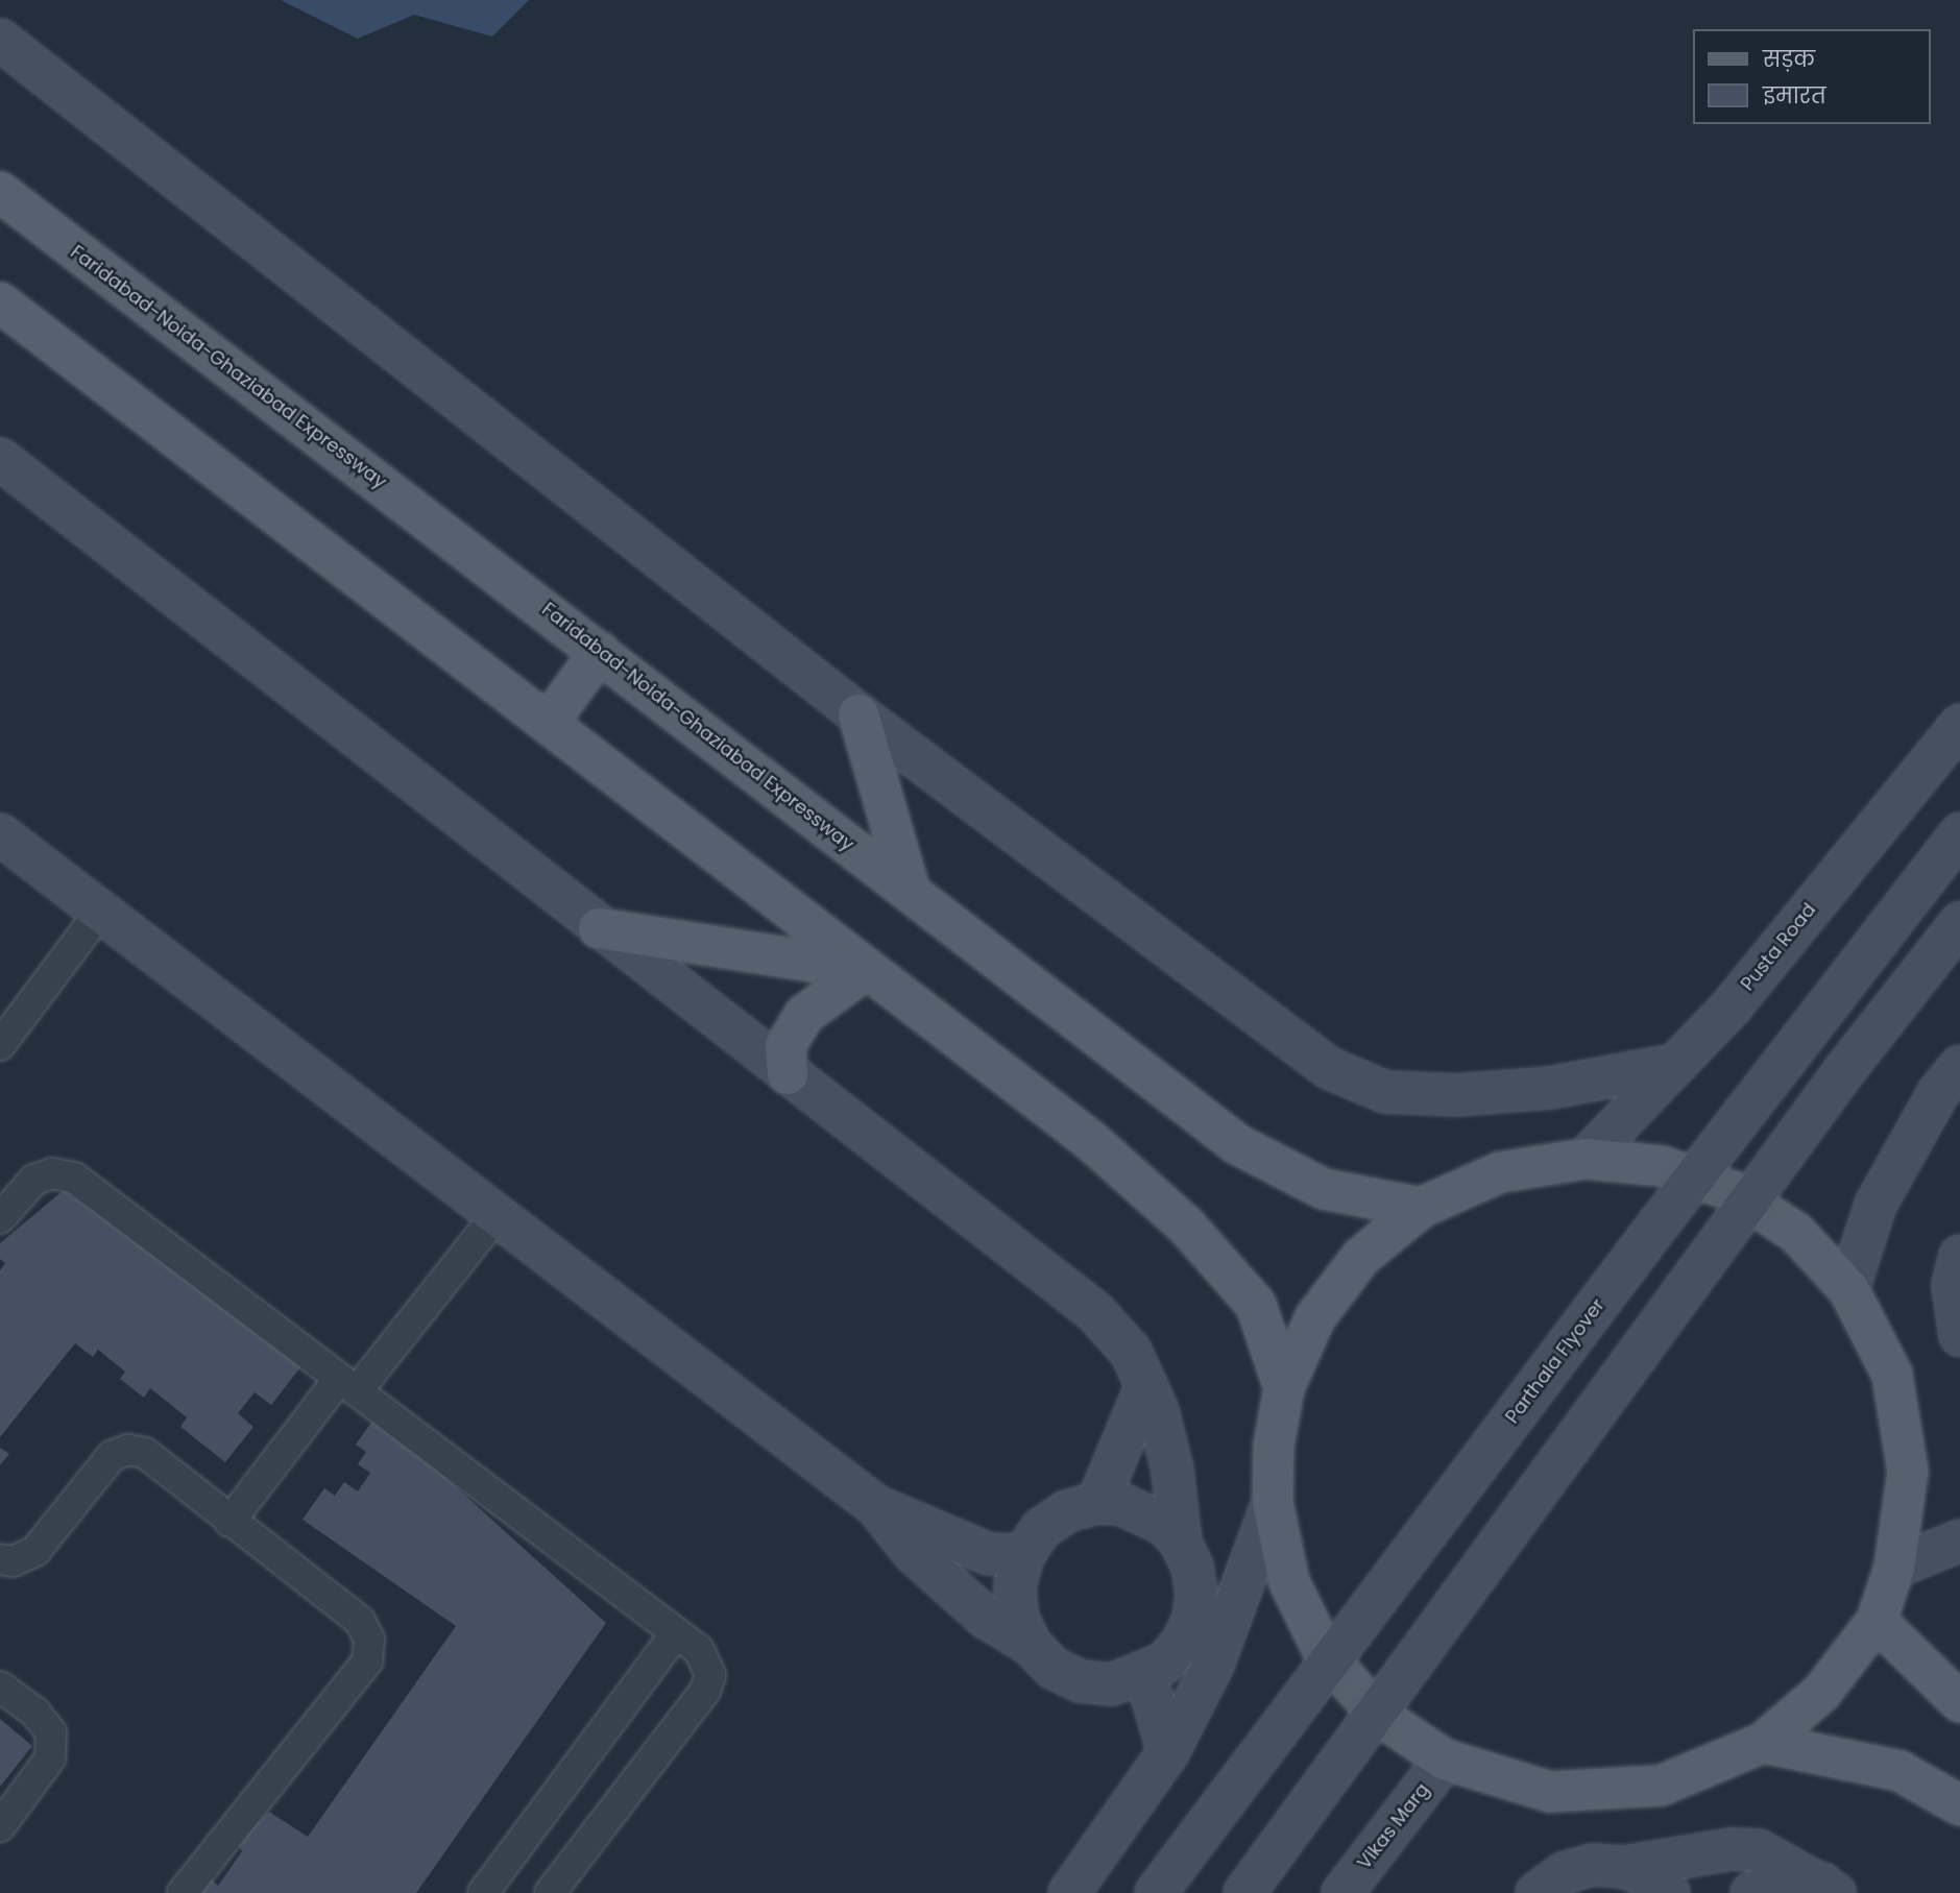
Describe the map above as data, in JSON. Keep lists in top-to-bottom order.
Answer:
{
  "streets": {
    "main road": ["Faridabad-Noida-Ghaziabad Expressway"],
    "street": ["Pusta Road", "Parthala Flyover", "Vikas Marg"]
  },
  "legend": ["सड़क", "इमारत"]
}
